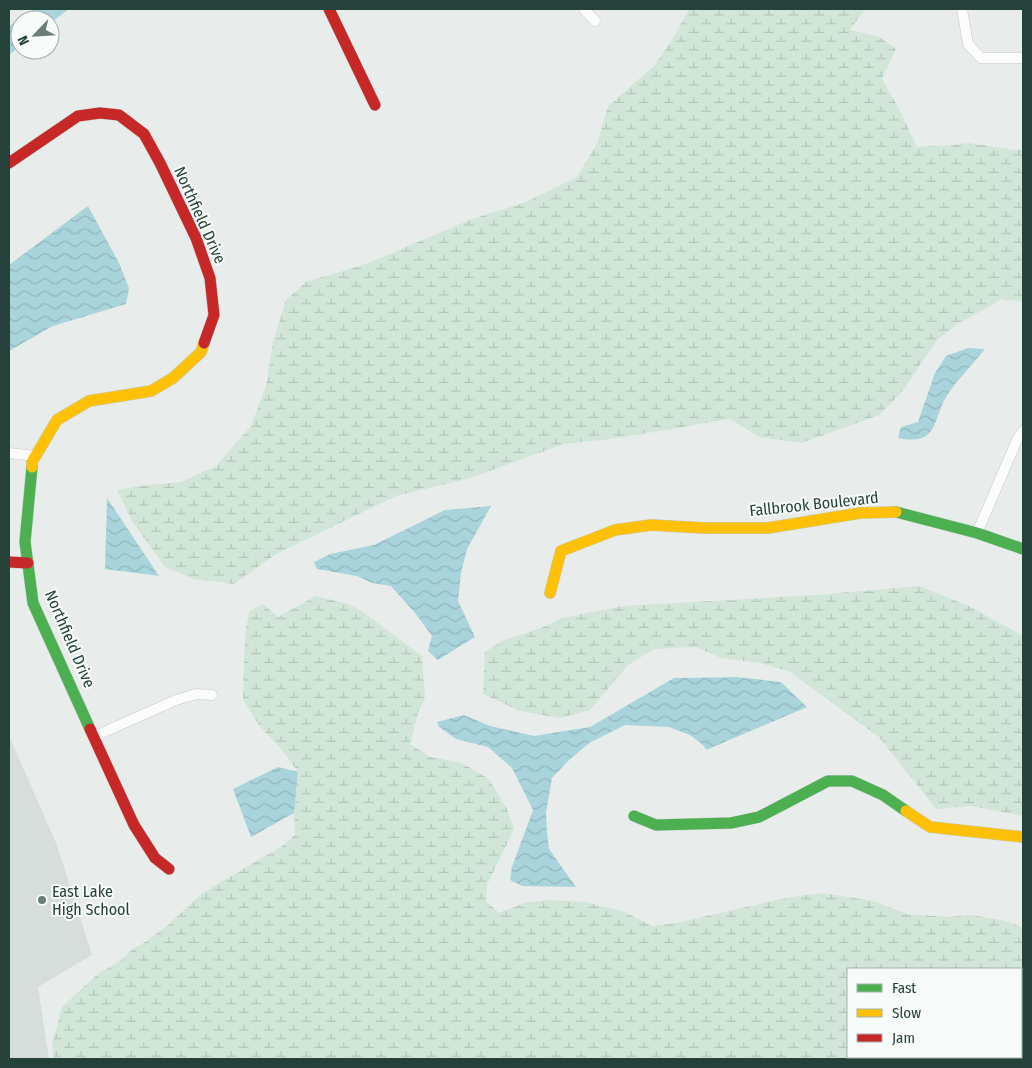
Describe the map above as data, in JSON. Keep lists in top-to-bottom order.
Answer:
{
  "streets": {
    "street": ["Northfield Drive", "Fallbrook Boulevard"]
  },
  "places": ["East Lake High School"],
  "legend": ["Fast", "Slow", "Jam"],
  "north": "bottom left"
}
